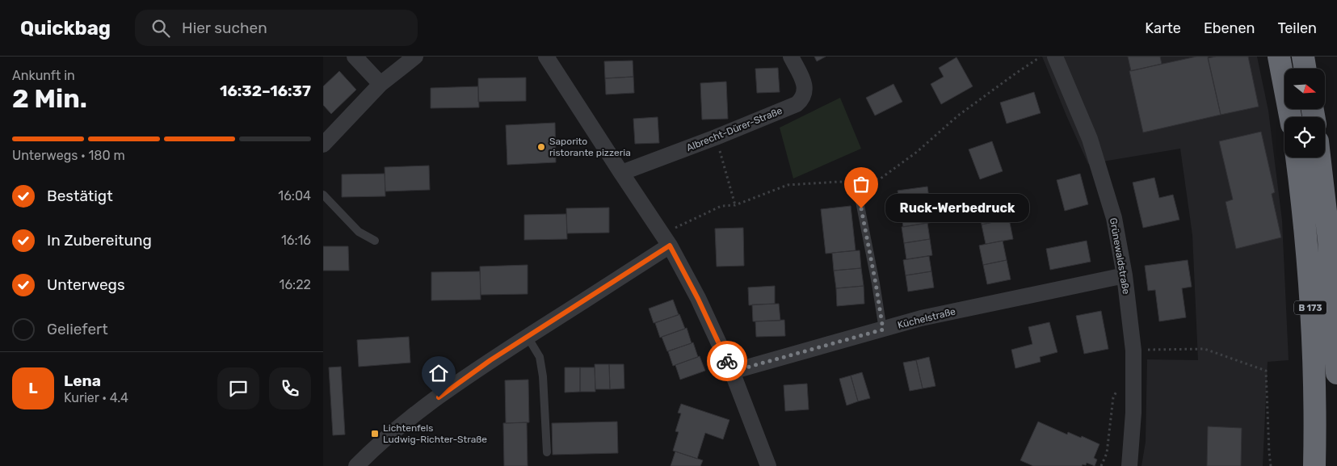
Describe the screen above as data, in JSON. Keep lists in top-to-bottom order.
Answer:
{
  "streets": {
    "highway": ["B 173"],
    "street": ["Albrecht-Dürer-Straße", "Grünewaldstraße", "Küchelstraße"]
  },
  "crossings": [
    ["Grünewaldstraße", "Küchelstraße"]
  ],
  "places": {
    "other": ["Saporito ristorante pizzeria", "Ruck-Werbedruck"],
    "transit": ["Lichtenfels Ludwig-Richter-Straße"]
  },
  "north": "right",
  "page": {
    "header": "Quickbag",
    "search": "Hier suchen",
    "nav": ["Karte", "Ebenen", "Teilen"],
    "heading": ["2 Min.", "Ankunft in", "16:32–16:37"],
    "panel": ["Lena", "Kurier · 4.4"],
    "bar": "Unterwegs · 180 m",
    "list": [
      ["Bestätigt", "16:04"],
      ["In Zubereitung", "16:16"],
      ["Unterwegs", "16:22"],
      "Geliefert"
    ],
    "bubble": "Ruck-Werbedruck",
    "round": "L"
  }
}
